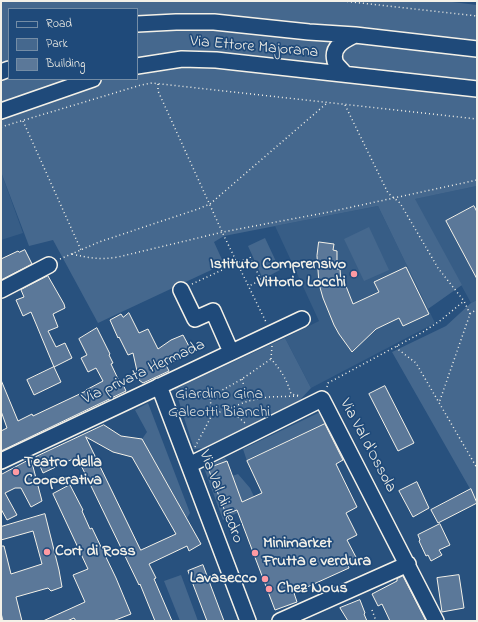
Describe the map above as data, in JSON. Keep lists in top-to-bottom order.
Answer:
{
  "streets": {
    "street": [
      "Via Ettore Majorana",
      "Via privata Hermada",
      "Via Val d'Ossola",
      "Via Val di Ledro"
    ]
  },
  "crossings": [
    ["Via privata Hermada", "Via Val di Ledro"],
    ["Via Val d'Ossola", "Via Val di Ledro"]
  ],
  "parks": ["Giardino Gina Galeotti Bianchi"],
  "places": [
    "Istituto Comprensivo Vittorio Locchi",
    "Teatro della Cooperativa",
    "Cort di Ross",
    "Minimarket Frutta e verdura",
    "Lavasecco",
    "Chez Nous"
  ],
  "legend": ["Road", "Park", "Building"]
}
